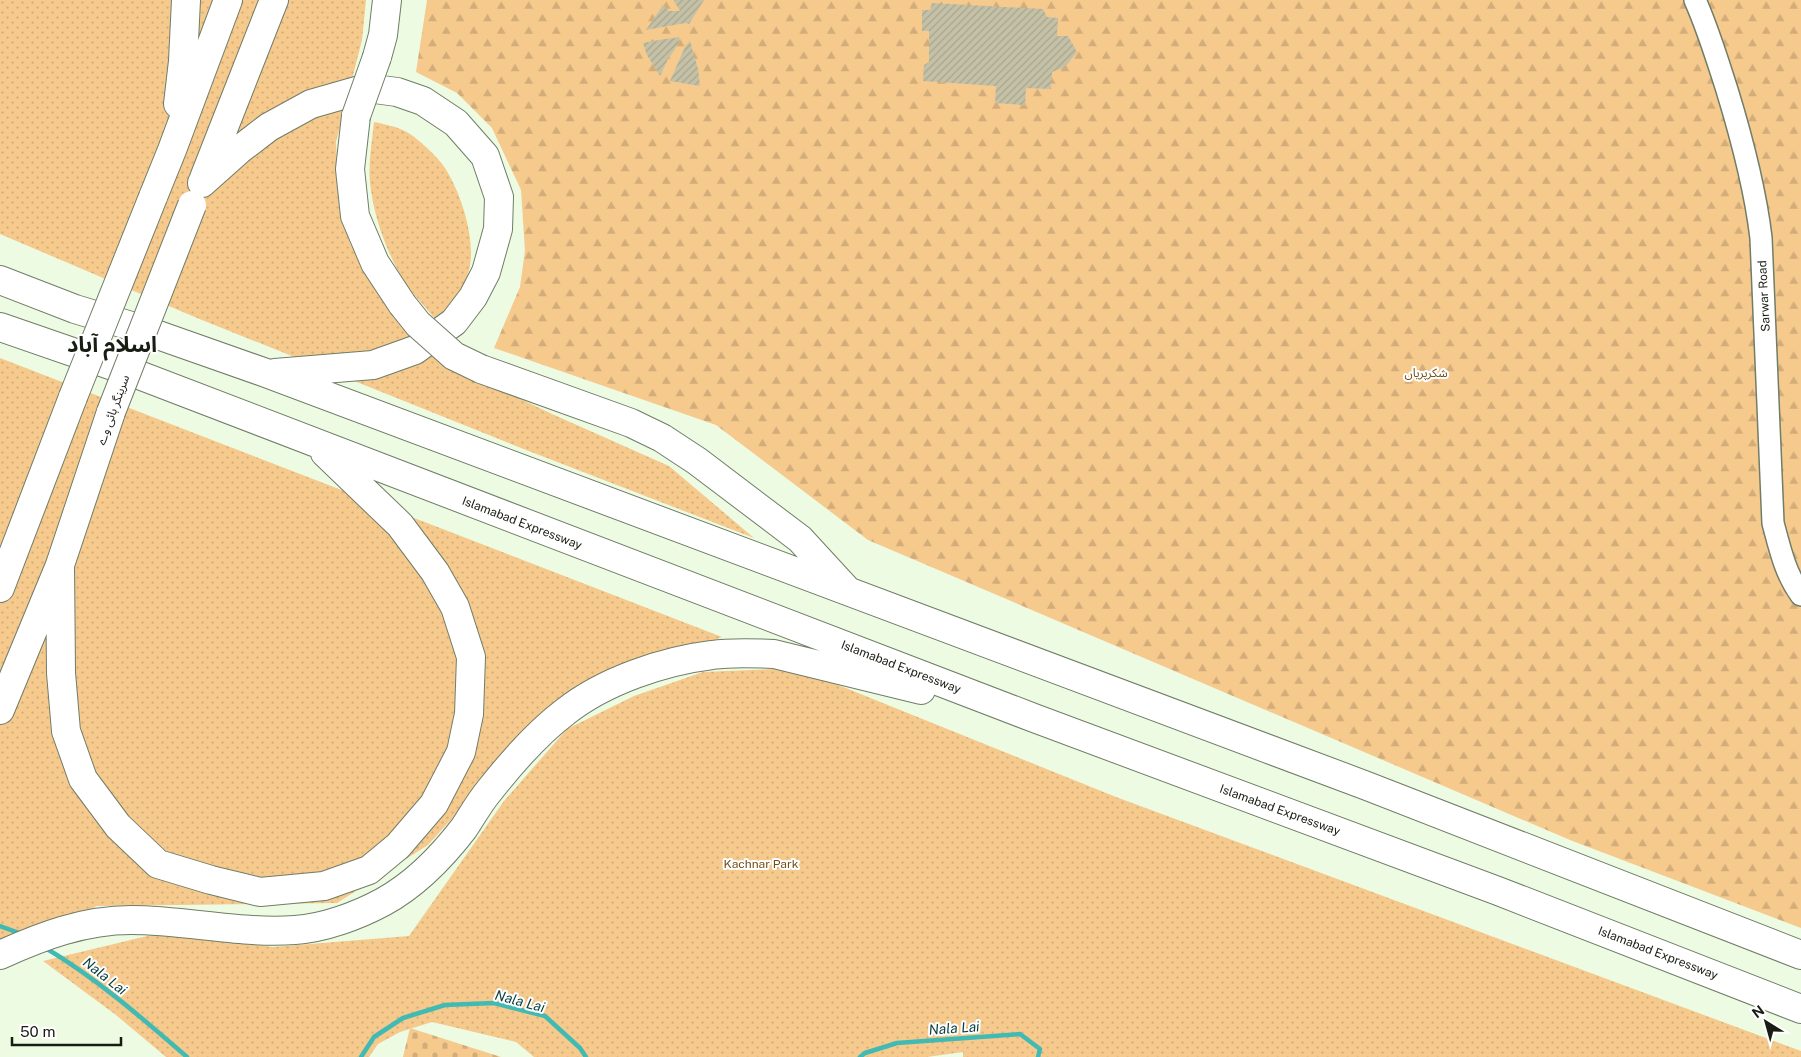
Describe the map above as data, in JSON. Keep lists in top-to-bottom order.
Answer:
{
  "streets": {
    "highway": ["سرینگر ہائی وے", "Islamabad Expressway"],
    "main road": ["Sarwar Road"]
  },
  "districts": ["اسلام آباد"],
  "water": ["Nala Lai"],
  "parks": ["شکرپریاں", "Kachnar Park"],
  "scale_bar": "50 m",
  "north": "top left"
}
